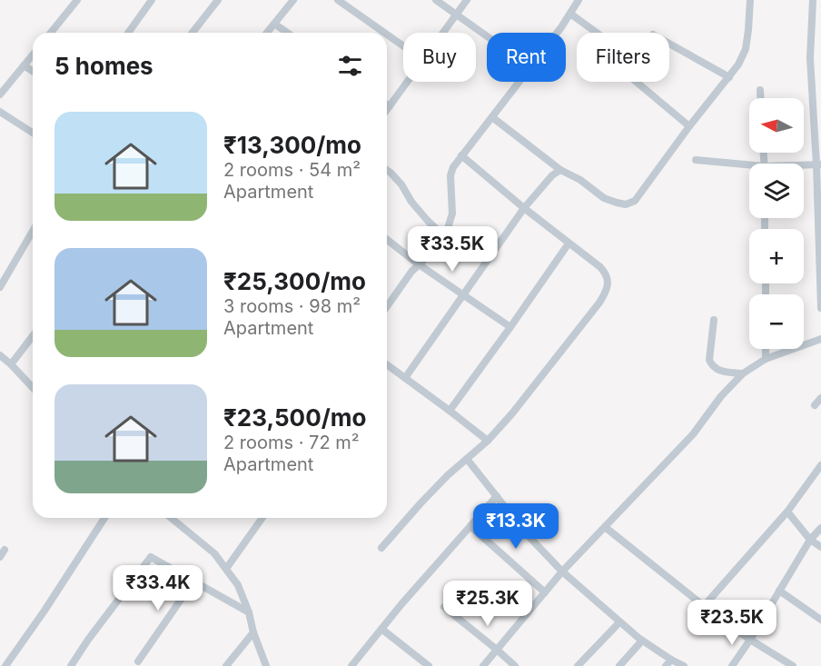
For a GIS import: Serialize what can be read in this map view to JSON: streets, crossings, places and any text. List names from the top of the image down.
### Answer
{
  "north": "left",
  "page": {
    "chip": ["Buy", "Rent", "Filters"],
    "heading": "5 homes",
    "map_buttons": ["+", "−"],
    "list": [
      {
        "name": "₹13,300/mo",
        "note": "2 rooms · 54 m² · Apartment"
      },
      {
        "name": "₹25,300/mo",
        "note": "3 rooms · 98 m² · Apartment"
      },
      {
        "name": "₹23,500/mo",
        "note": "2 rooms · 72 m² · Apartment"
      }
    ],
    "price": [
      "₹33.5K",
      "₹13.3K",
      "₹33.4K",
      "₹25.3K",
      "₹23.5K"
    ]
  }
}
